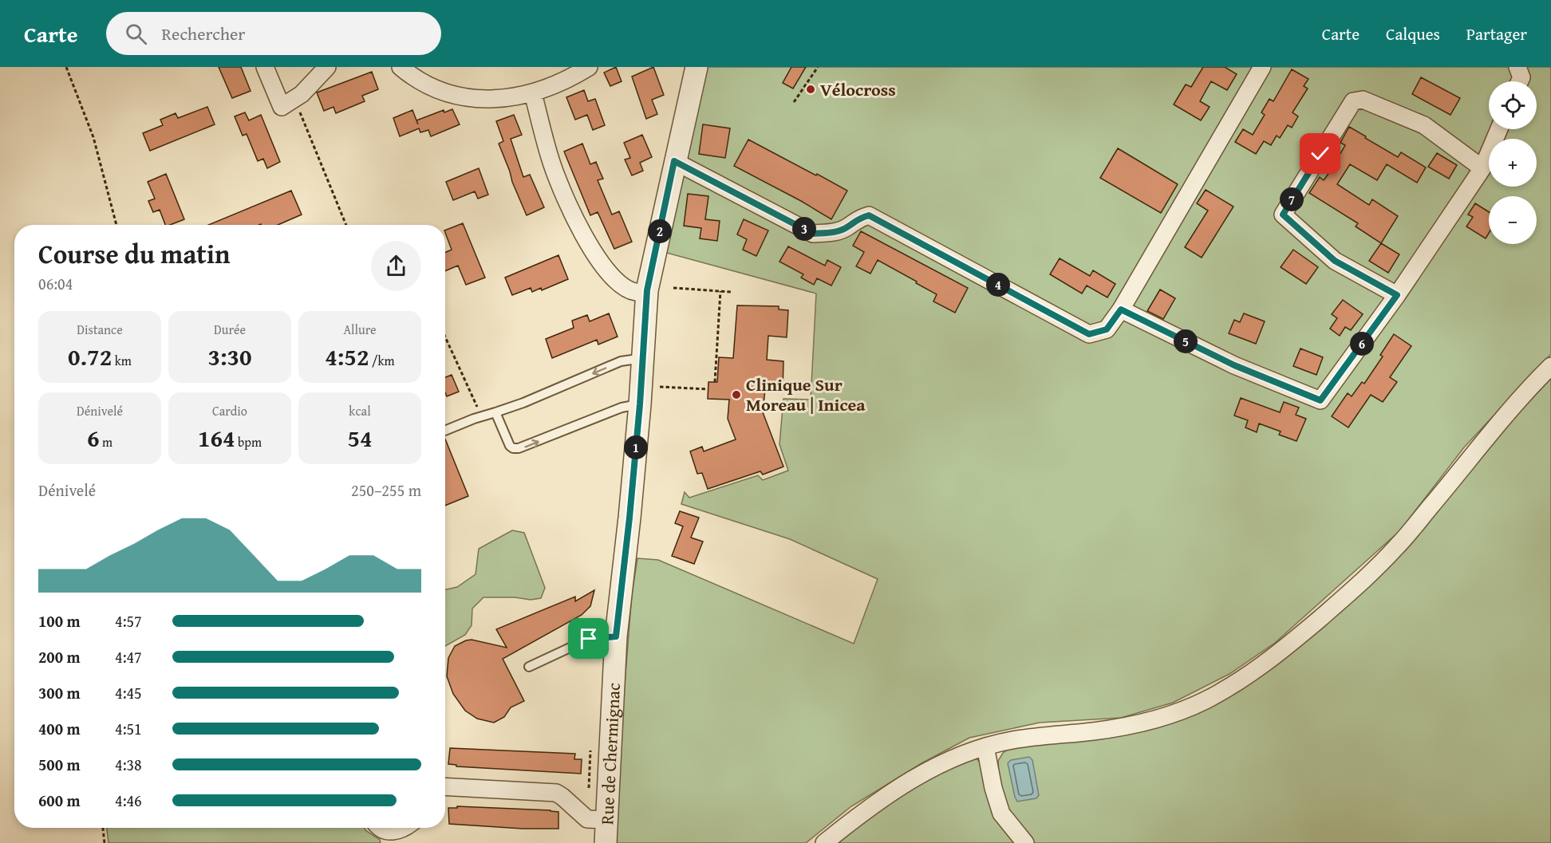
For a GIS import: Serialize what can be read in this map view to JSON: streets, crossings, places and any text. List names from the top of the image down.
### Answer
{
  "streets": {
    "street": ["Rue de Chermignac"]
  },
  "places": ["Vélocross", "Clinique Sur Moreau | Inicea"],
  "page": {
    "header": "Carte",
    "search": "Rechercher",
    "nav": ["Carte", "Calques", "Partager"],
    "map_buttons": ["+", "−"],
    "pins": [
      "7",
      "3",
      "2",
      "4",
      "5",
      "6",
      "1"
    ],
    "heading": ["Course du matin", "06:04"],
    "stats": [
      ["Distance", "0.72 km"],
      ["Durée", "3:30"],
      ["Allure", "4:52 /km"],
      ["Dénivelé", "6 m"],
      ["Cardio", "164 bpm"],
      ["kcal", "54"]
    ],
    "chart": ["Dénivelé", "250–255 m"],
    "list": [
      {
        "name": "100 m",
        "note": "4:57"
      },
      {
        "name": "200 m",
        "note": "4:47"
      },
      {
        "name": "300 m",
        "note": "4:45"
      },
      {
        "name": "400 m",
        "note": "4:51"
      },
      {
        "name": "500 m",
        "note": "4:38"
      },
      {
        "name": "600 m",
        "note": "4:46"
      }
    ]
  }
}
